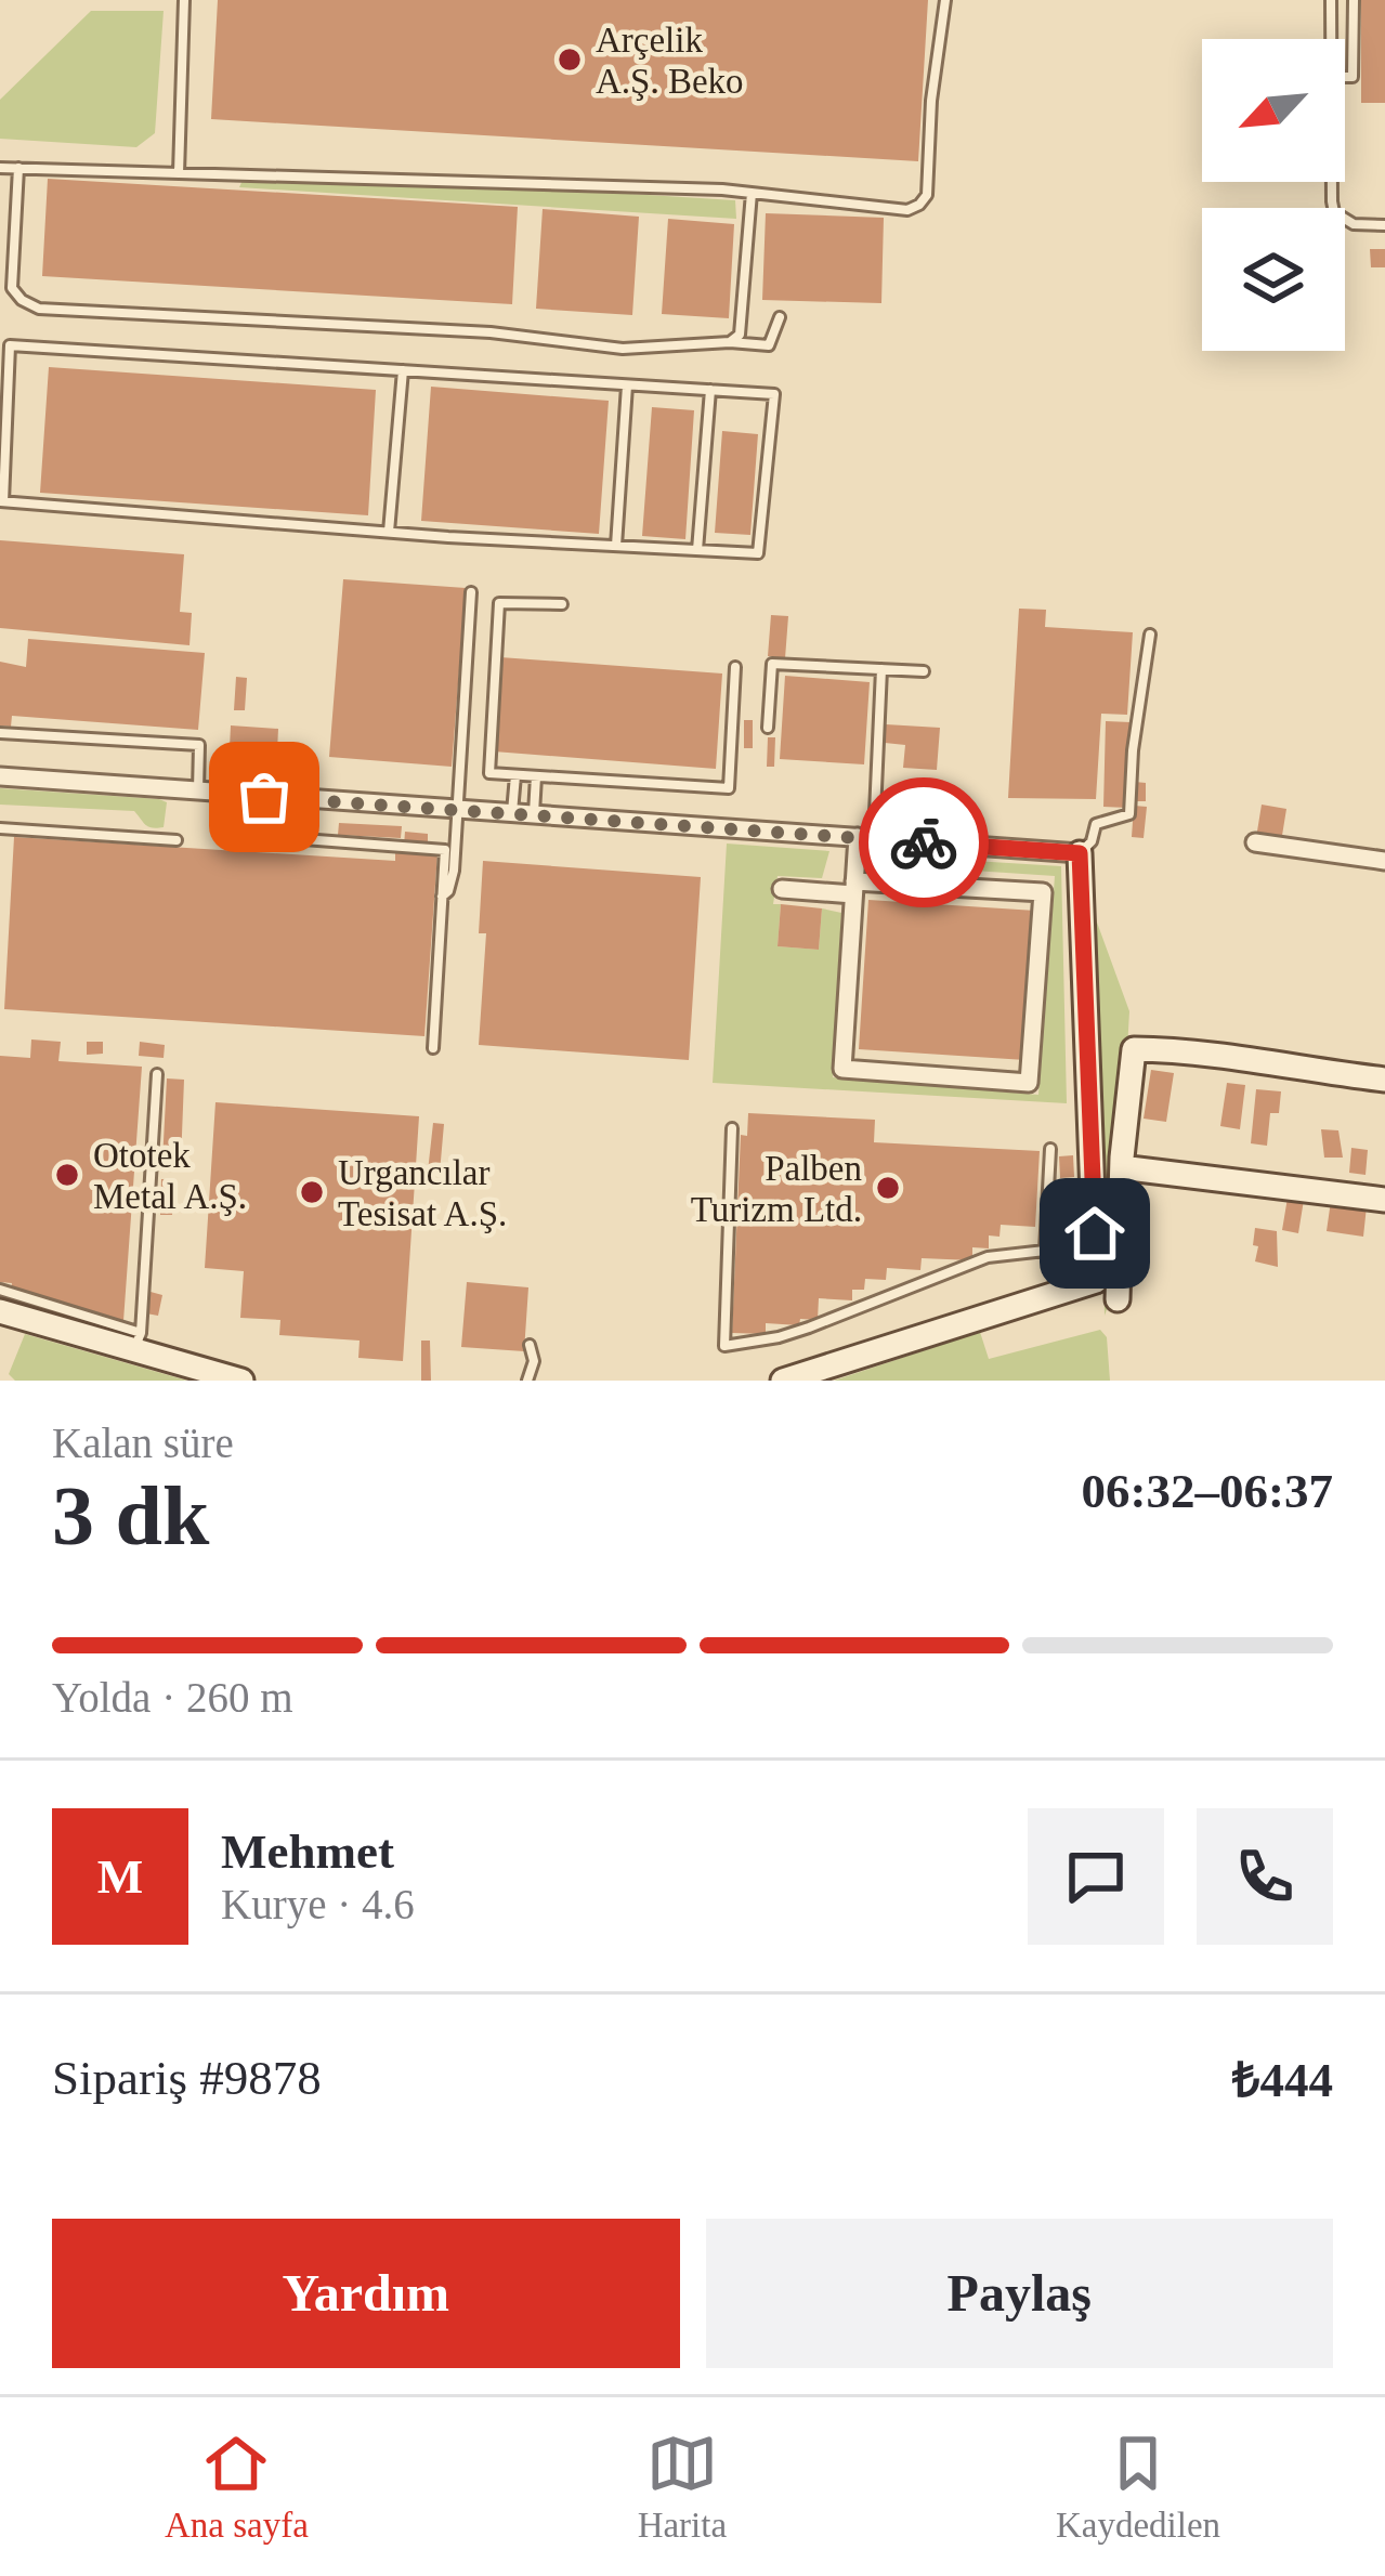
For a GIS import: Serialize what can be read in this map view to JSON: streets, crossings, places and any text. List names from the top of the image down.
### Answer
{
  "places": [
    "Arçelik A.Ş. Beko",
    "Ototek Metal A.Ş.",
    "Palben Turizm Ltd.",
    "Urgancılar Tesisat A.Ş."
  ],
  "north": "bottom left",
  "page": {
    "heading": ["3 dk", "Kalan süre", "06:32–06:37"],
    "panel": [
      "Mehmet",
      "Kurye · 4.6",
      "Sipariş #9878",
      "₺444"
    ],
    "bar": "Yolda · 260 m",
    "round": "M",
    "buttons": ["Yardım", "Paylaş"],
    "tabs": ["Ana sayfa", "Harita", "Kaydedilen"]
  }
}
